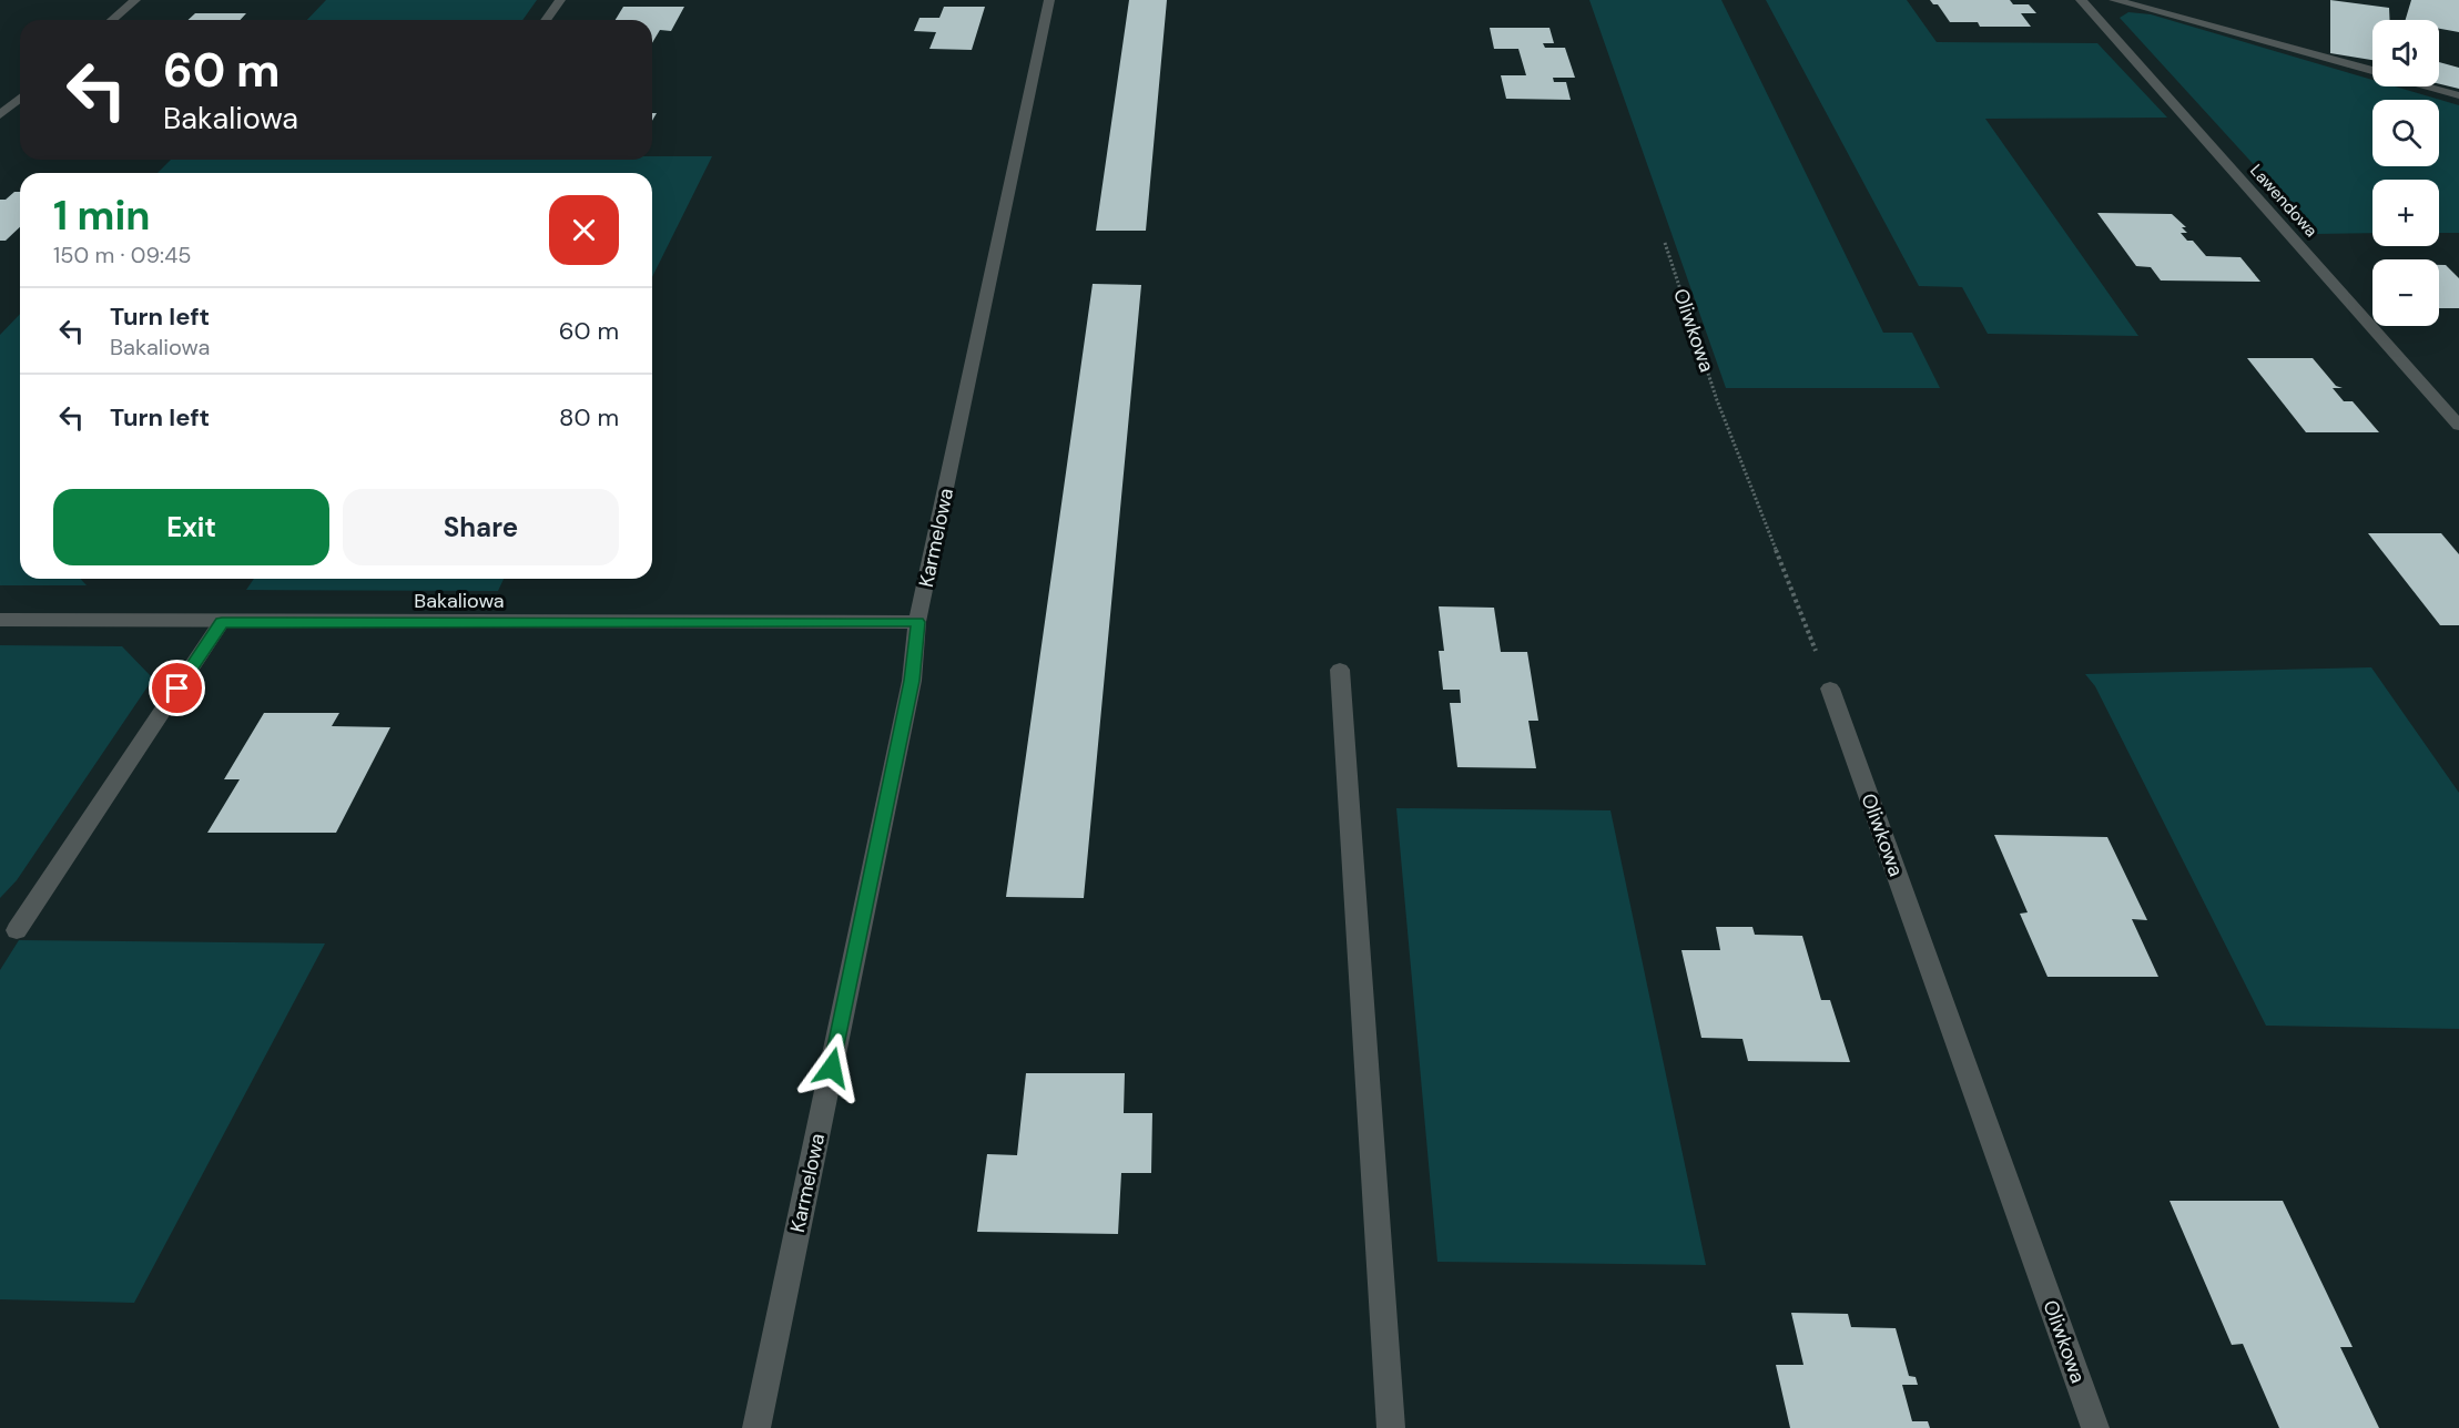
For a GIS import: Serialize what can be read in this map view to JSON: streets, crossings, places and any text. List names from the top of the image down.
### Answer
{
  "streets": {
    "street": [
      "Lawendowa",
      "Oliwkowa",
      "Karmelowa",
      "Bakaliowa"
    ]
  },
  "crossings": [
    ["Karmelowa", "Bakaliowa"]
  ],
  "page": {
    "map_buttons": ["+", "−"],
    "turn": ["60 m", "Bakaliowa"],
    "heading": ["1 min", "150 m · 09:45"],
    "list": [
      {
        "name": "Turn left",
        "note": "Bakaliowa",
        "value": "60 m"
      },
      {
        "name": "Turn left",
        "value": "80 m"
      }
    ],
    "buttons": ["Exit", "Share"]
  }
}
